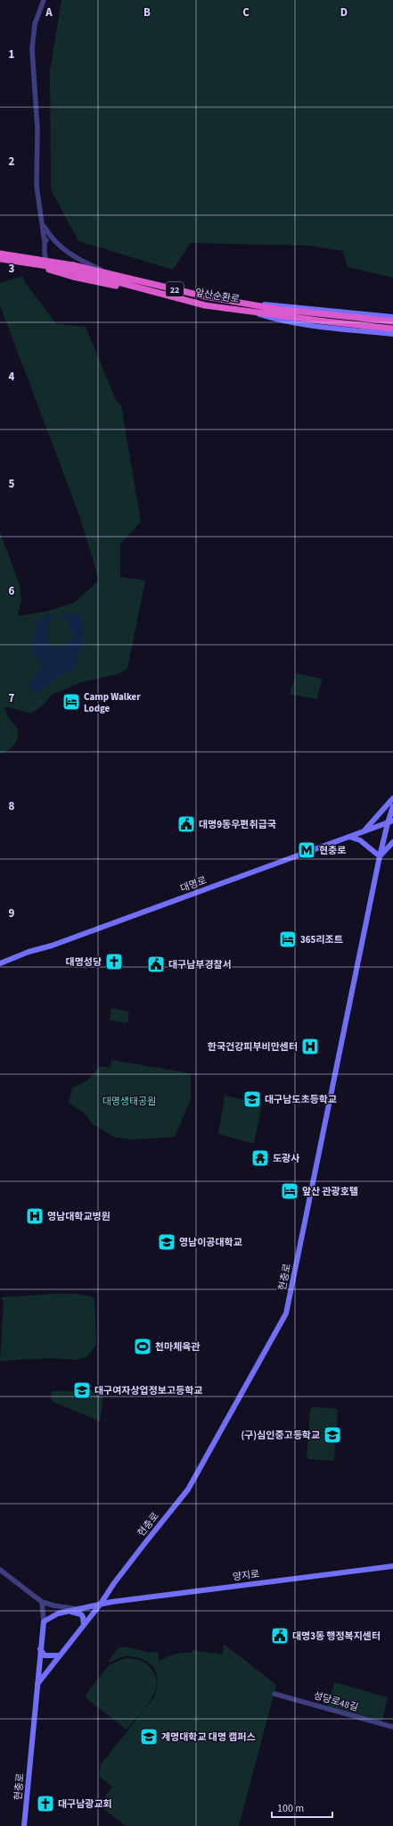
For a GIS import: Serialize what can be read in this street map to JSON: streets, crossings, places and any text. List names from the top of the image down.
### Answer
{
  "streets": {
    "highway": ["22", "앞산순환로"],
    "main road": ["대명로", "현충로", "양지로"],
    "street": ["성당로48길"]
  },
  "crossings": [
    ["대명로", "현충로"],
    ["현충로", "양지로"]
  ],
  "parks": ["대명생태공원"],
  "places": {
    "hotel": ["Camp Walker Lodge", "365리조트", "앞산 관광호텔"],
    "public building": ["대명9동우편취급국", "대구남부경찰서", "대명3동 행정복지센터"],
    "metro station": ["현충로"],
    "church": ["대명성당", "대구남광교회"],
    "hospital": ["한국건강피부비만센터", "영남대학교병원"],
    "school or university": [
      "대구남도초등학교",
      "영남이공대학교",
      "대구여자상업정보고등학교",
      "(구)심인중고등학교",
      "계명대학교 대명 캠퍼스"
    ],
    "temple": ["도광사"],
    "sports": ["천마체육관"]
  },
  "scale_bar": "100 m",
  "grid": {
    "columns": [
      "A",
      "B",
      "C",
      "D"
    ],
    "rows": [
      "1",
      "2",
      "3",
      "4",
      "5",
      "6",
      "7",
      "8",
      "9"
    ]
  }
}
